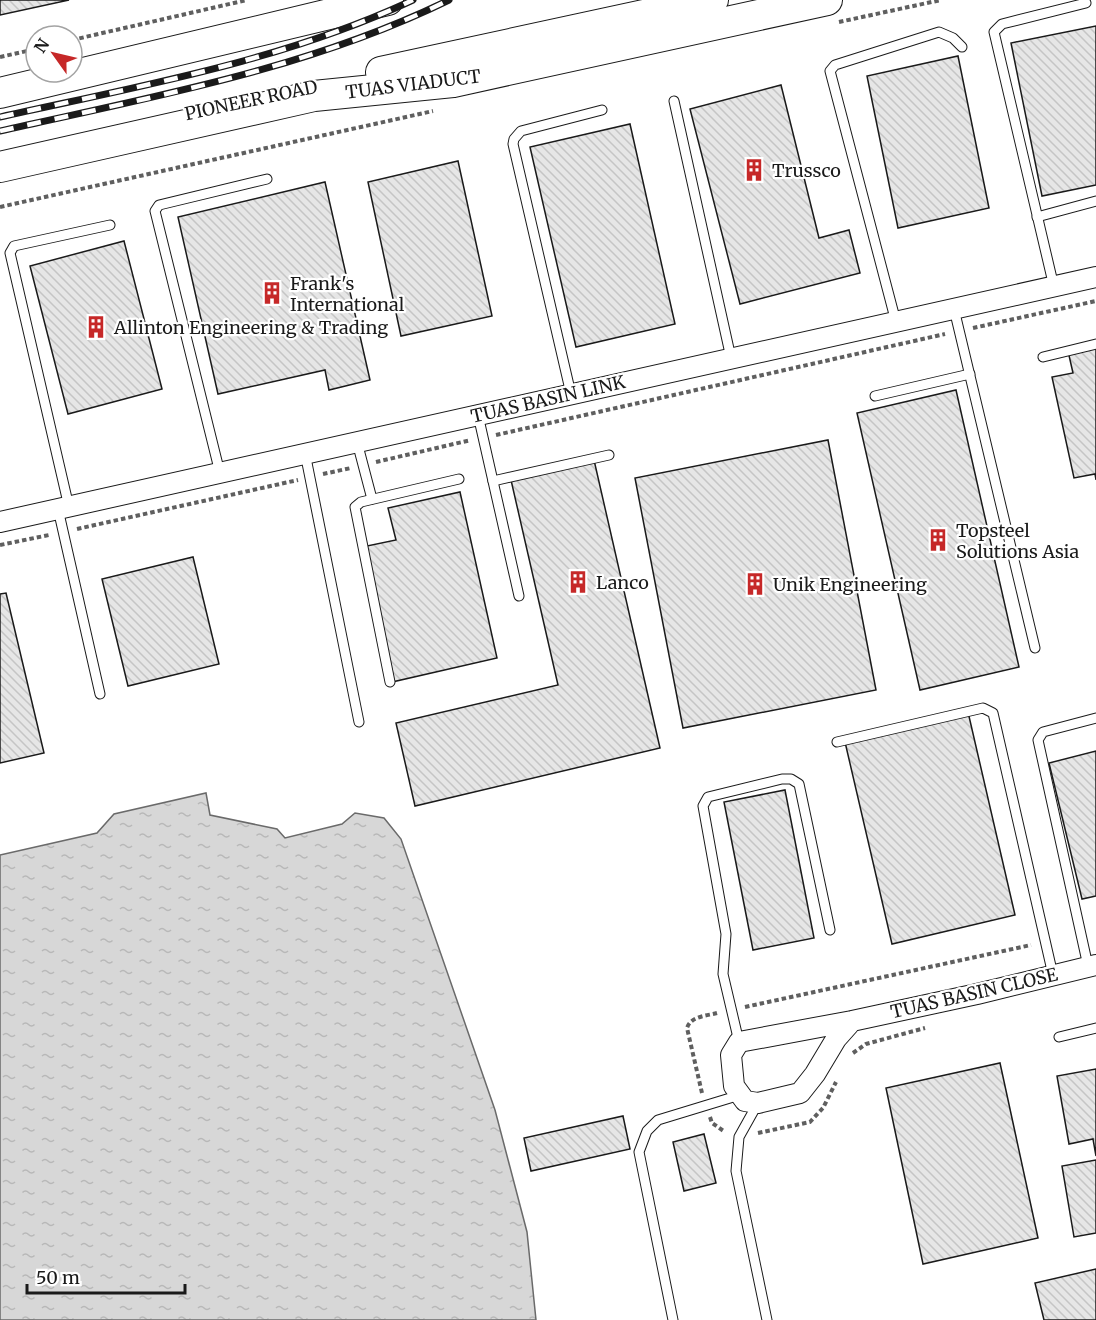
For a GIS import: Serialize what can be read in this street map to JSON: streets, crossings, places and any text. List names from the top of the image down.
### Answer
{
  "streets": {
    "main road": ["TUAS VIADUCT", "PIONEER ROAD"],
    "street": ["TUAS BASIN LINK", "TUAS BASIN CLOSE"]
  },
  "places": {
    "building": [
      "Trussco",
      "Frank's International",
      "Allinton Engineering & Trading",
      "Topsteel Solutions Asia",
      "Lanco",
      "Unik Engineering"
    ]
  },
  "scale_bar": "50 m",
  "north": "top left"
}
